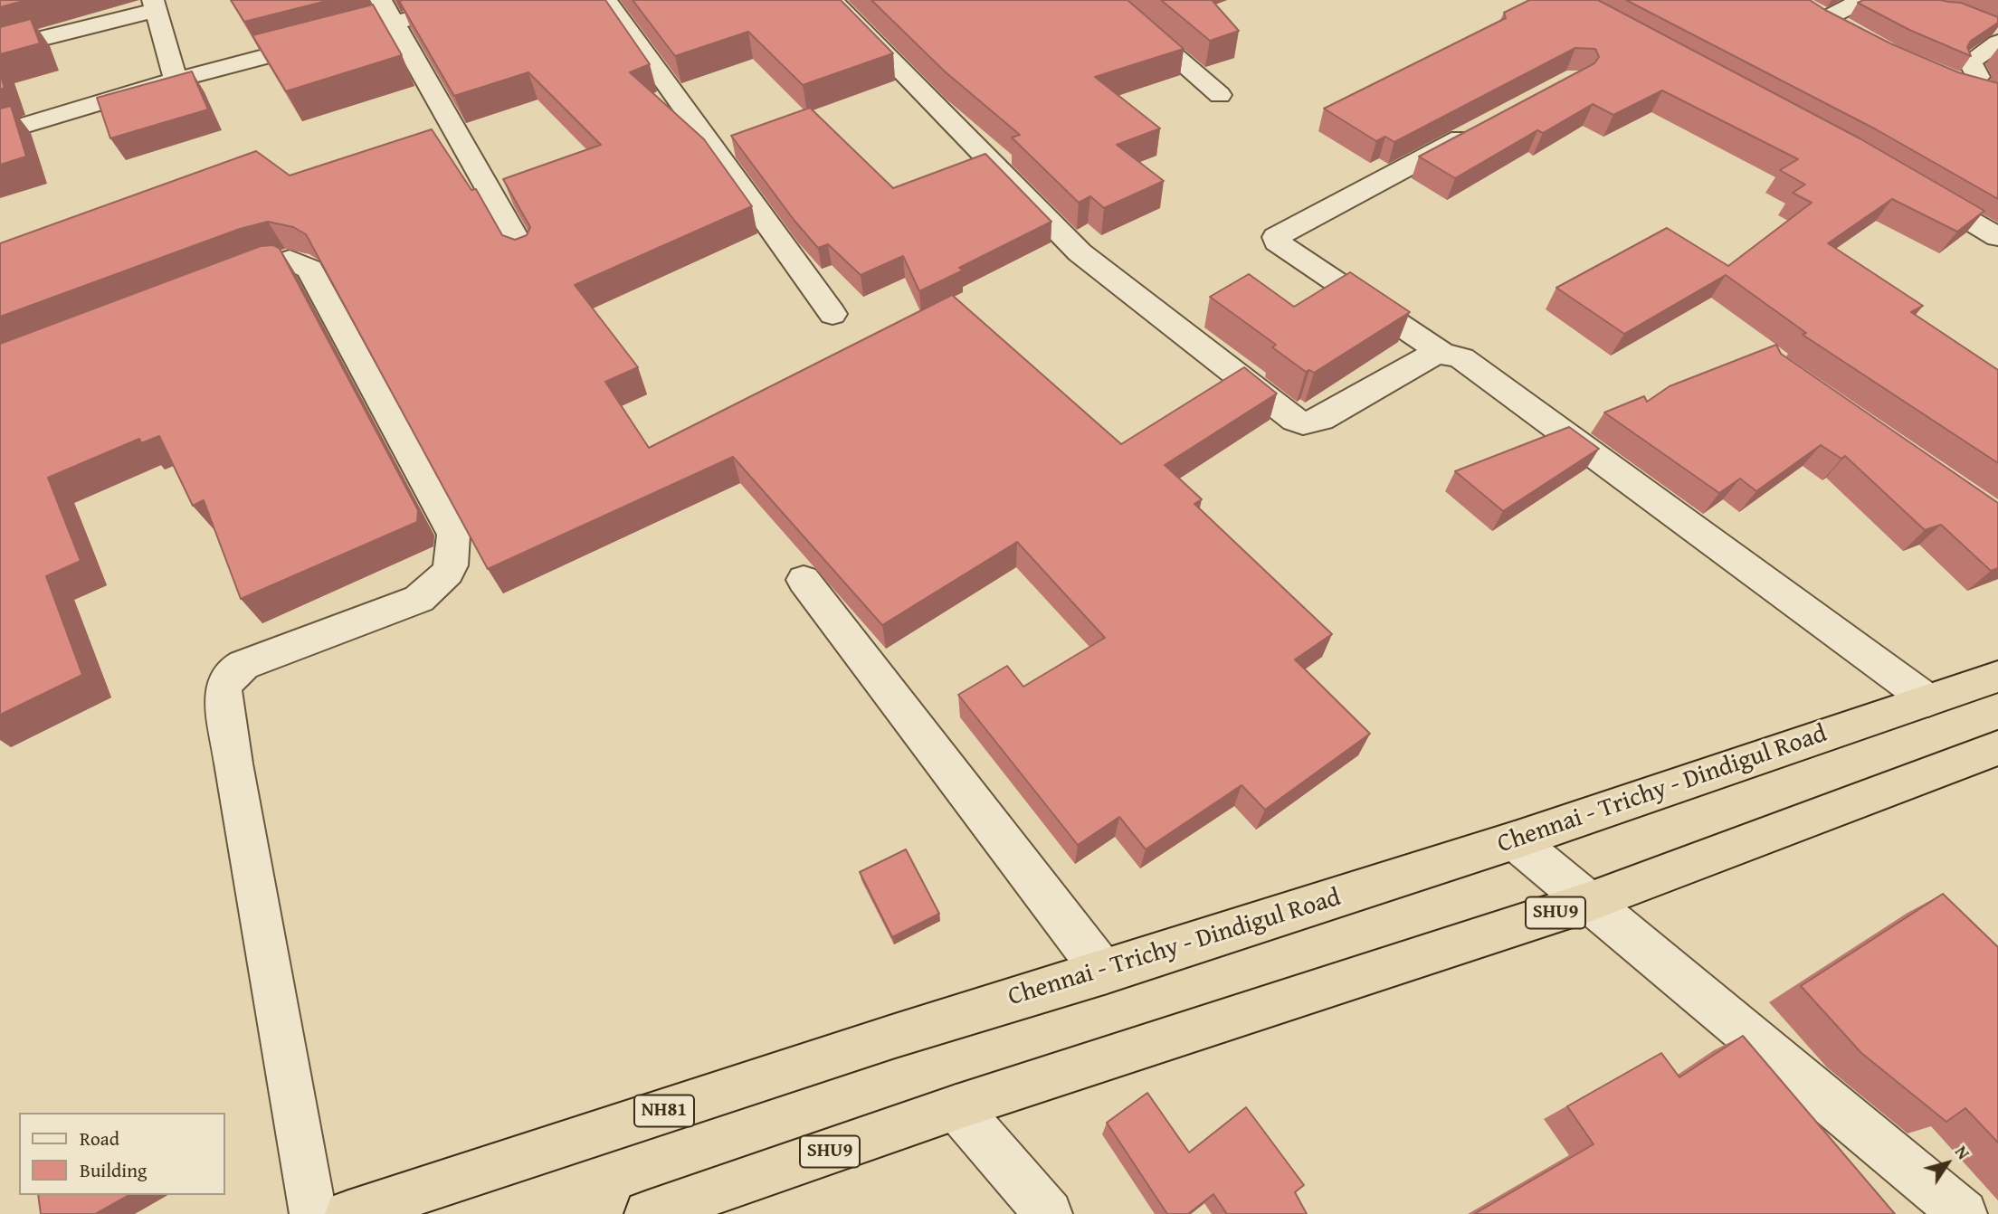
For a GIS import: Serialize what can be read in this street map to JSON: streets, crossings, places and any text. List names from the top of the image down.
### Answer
{
  "streets": {
    "highway": ["Chennai - Trichy - Dindigul Road", "SHU9", "NH81"]
  },
  "legend": ["Road", "Building"],
  "north": "top right"
}
